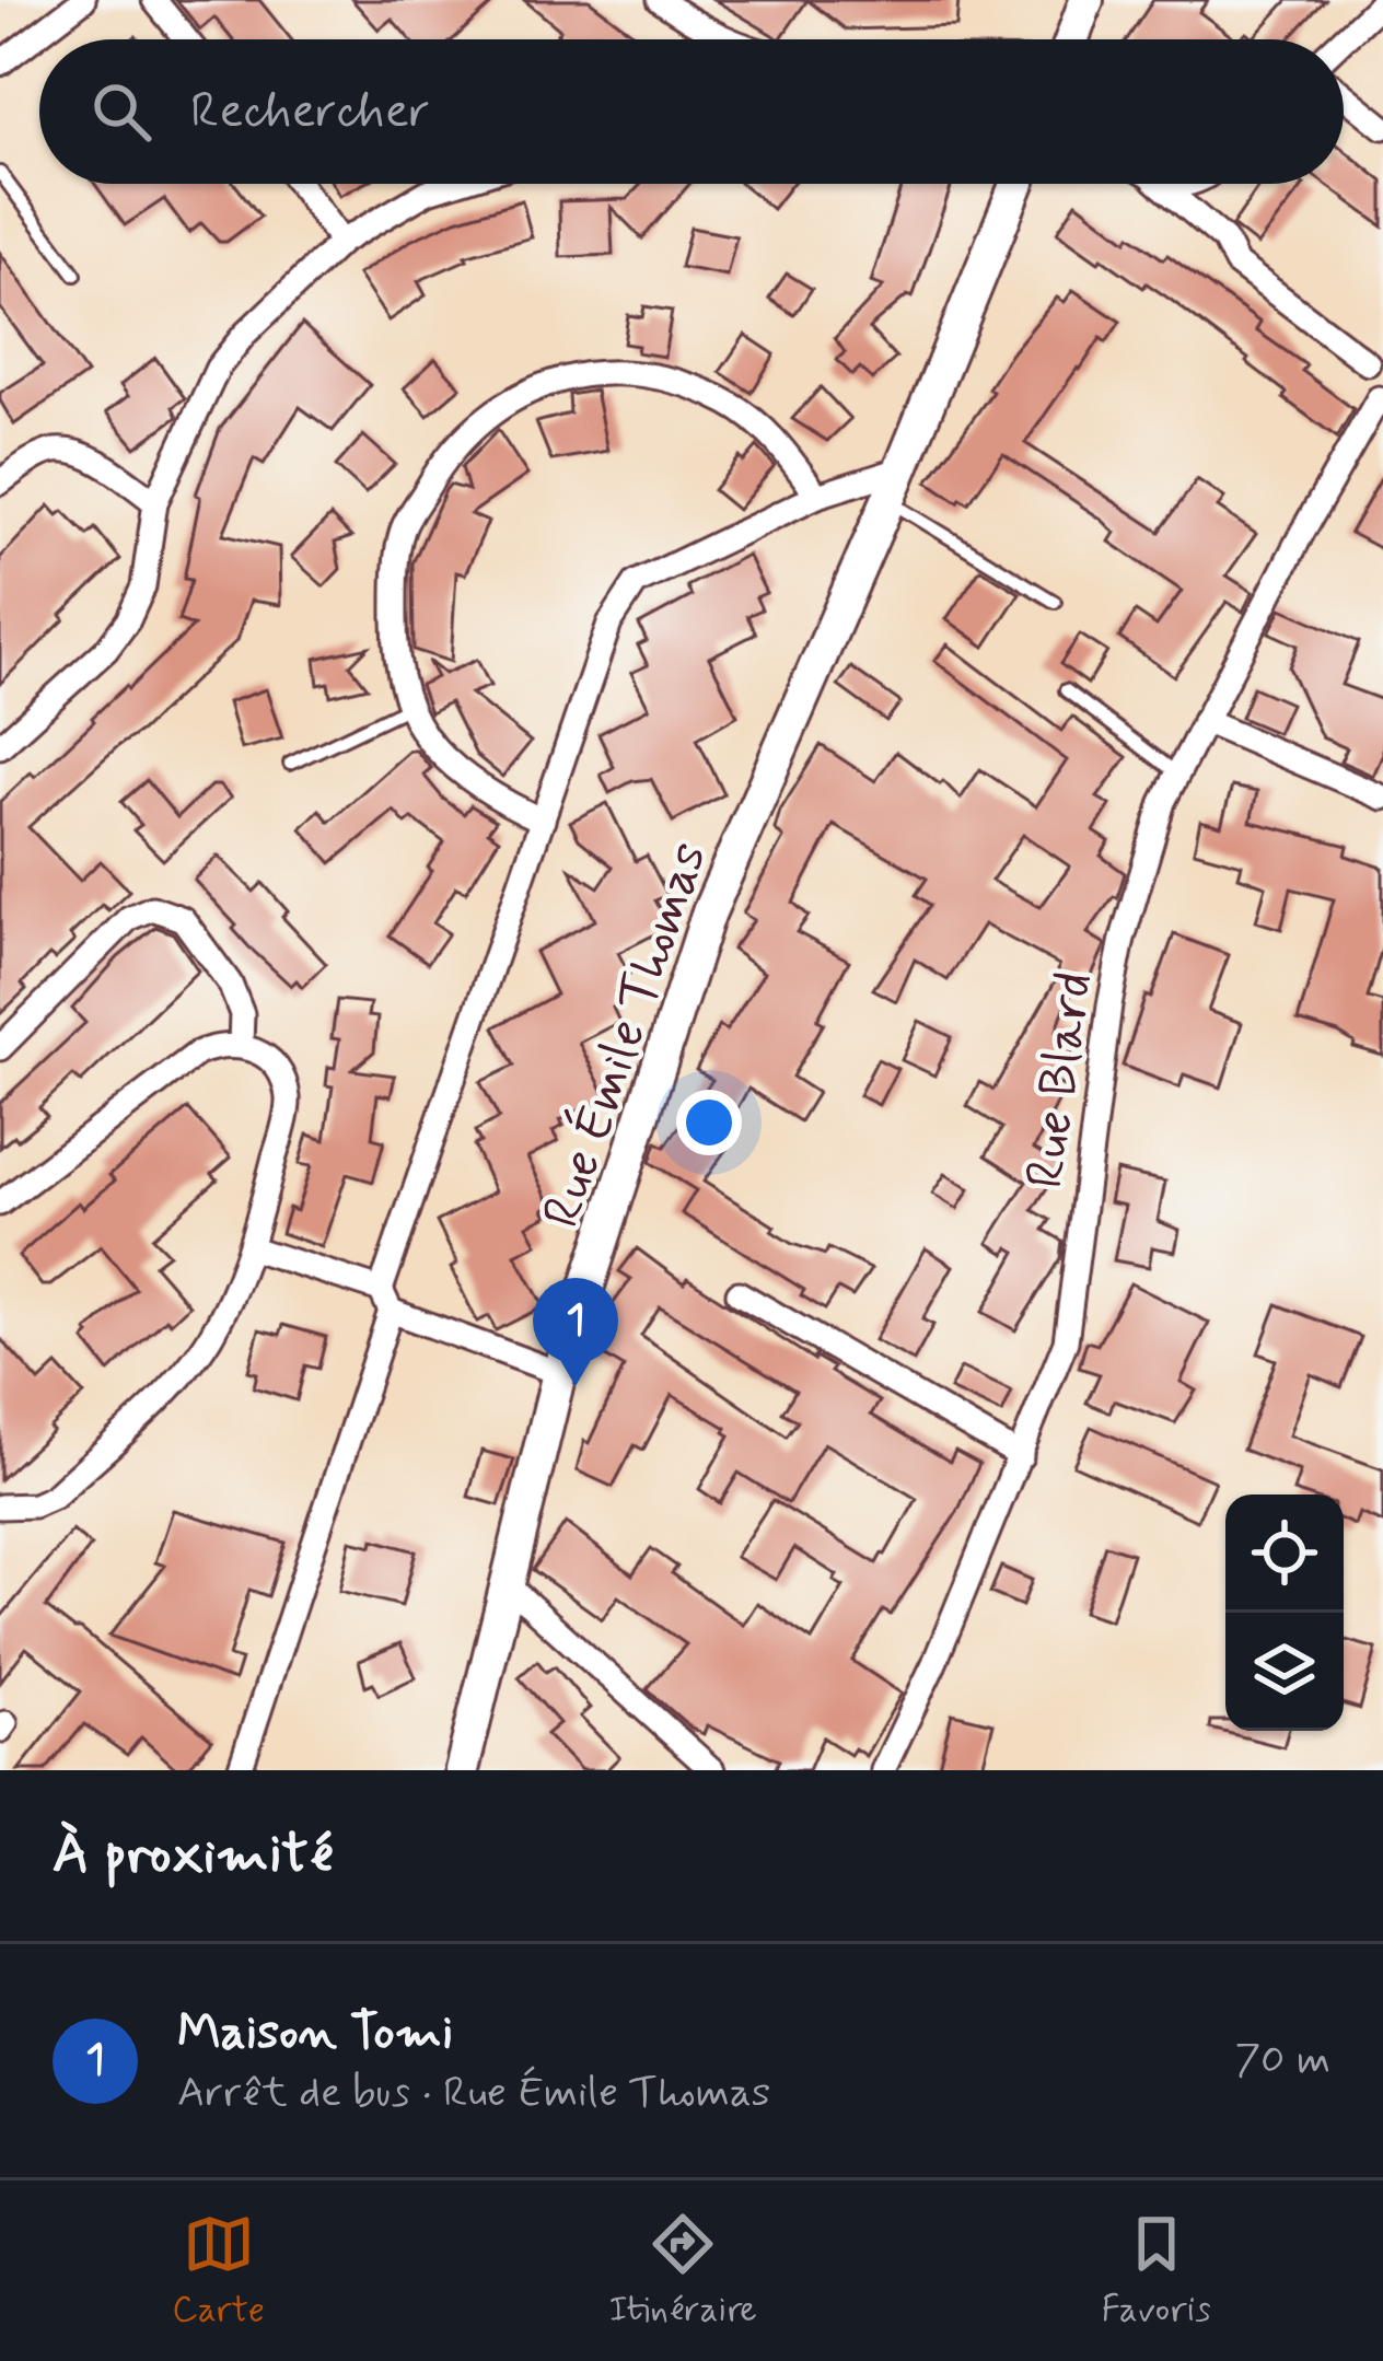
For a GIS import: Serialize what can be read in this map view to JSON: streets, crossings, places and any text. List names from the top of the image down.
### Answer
{
  "streets": {
    "street": ["Rue Émile Thomas", "Rue Blard"]
  },
  "page": {
    "search": "Rechercher",
    "pins": "1",
    "heading": "À proximité",
    "list": [
      {
        "mark": "1",
        "name": "Maison Tomi",
        "note": "Arrêt de bus · Rue Émile Thomas",
        "value": "70 m"
      }
    ],
    "nav": ["Carte", "Itinéraire", "Favoris"]
  }
}
